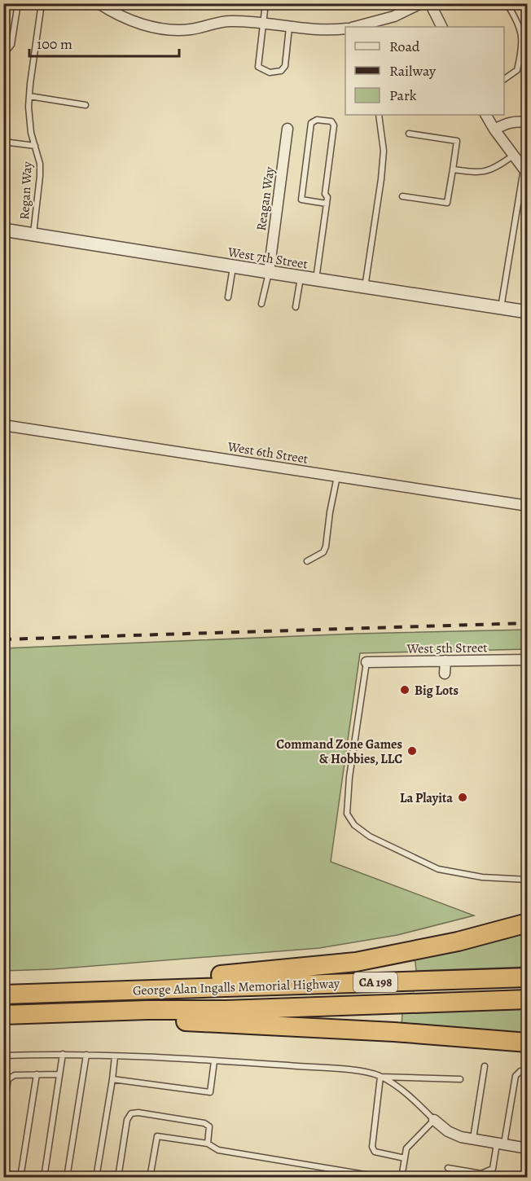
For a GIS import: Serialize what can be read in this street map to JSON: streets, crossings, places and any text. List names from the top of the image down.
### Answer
{
  "streets": {
    "highway": ["CA 198", "George Alan Ingalls Memorial Highway"],
    "street": [
      "Reagan Way",
      "West 7th Street",
      "West 6th Street",
      "West 5th Street"
    ],
    "lane": ["Regan Way"]
  },
  "crossings": [
    ["Regan Way", "West 7th Street"],
    ["Reagan Way", "West 7th Street"]
  ],
  "places": ["Big Lots", "Command Zone Games & Hobbies, LLC", "La Playita"],
  "legend": ["Road", "Railway", "Park"],
  "scale_bar": "100 m"
}
